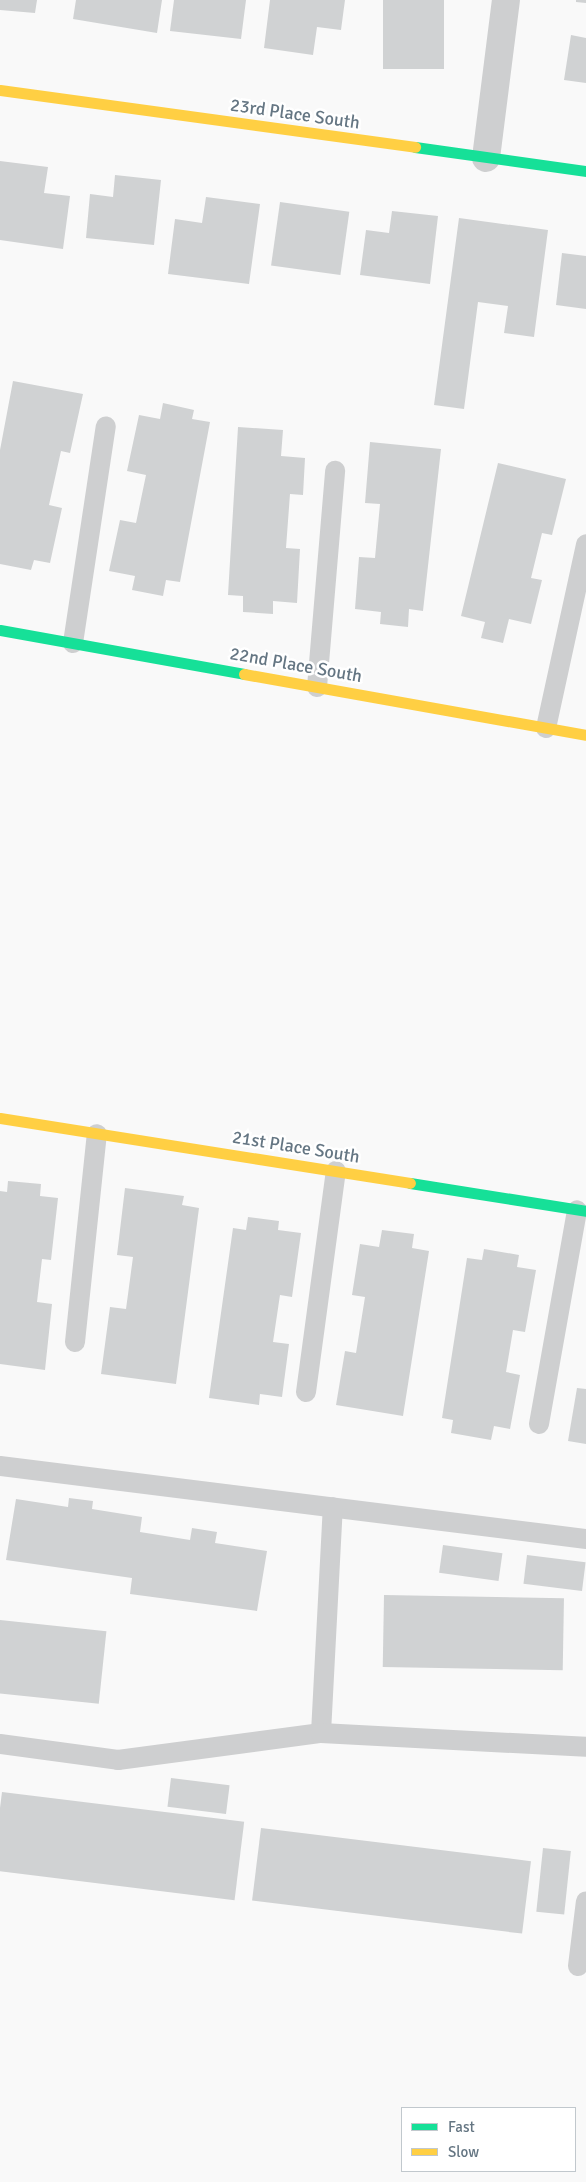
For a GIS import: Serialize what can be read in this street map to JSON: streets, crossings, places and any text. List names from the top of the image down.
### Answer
{
  "streets": {
    "street": ["23rd Place South", "22nd Place South", "21st Place South"]
  },
  "legend": ["Fast", "Slow"]
}
